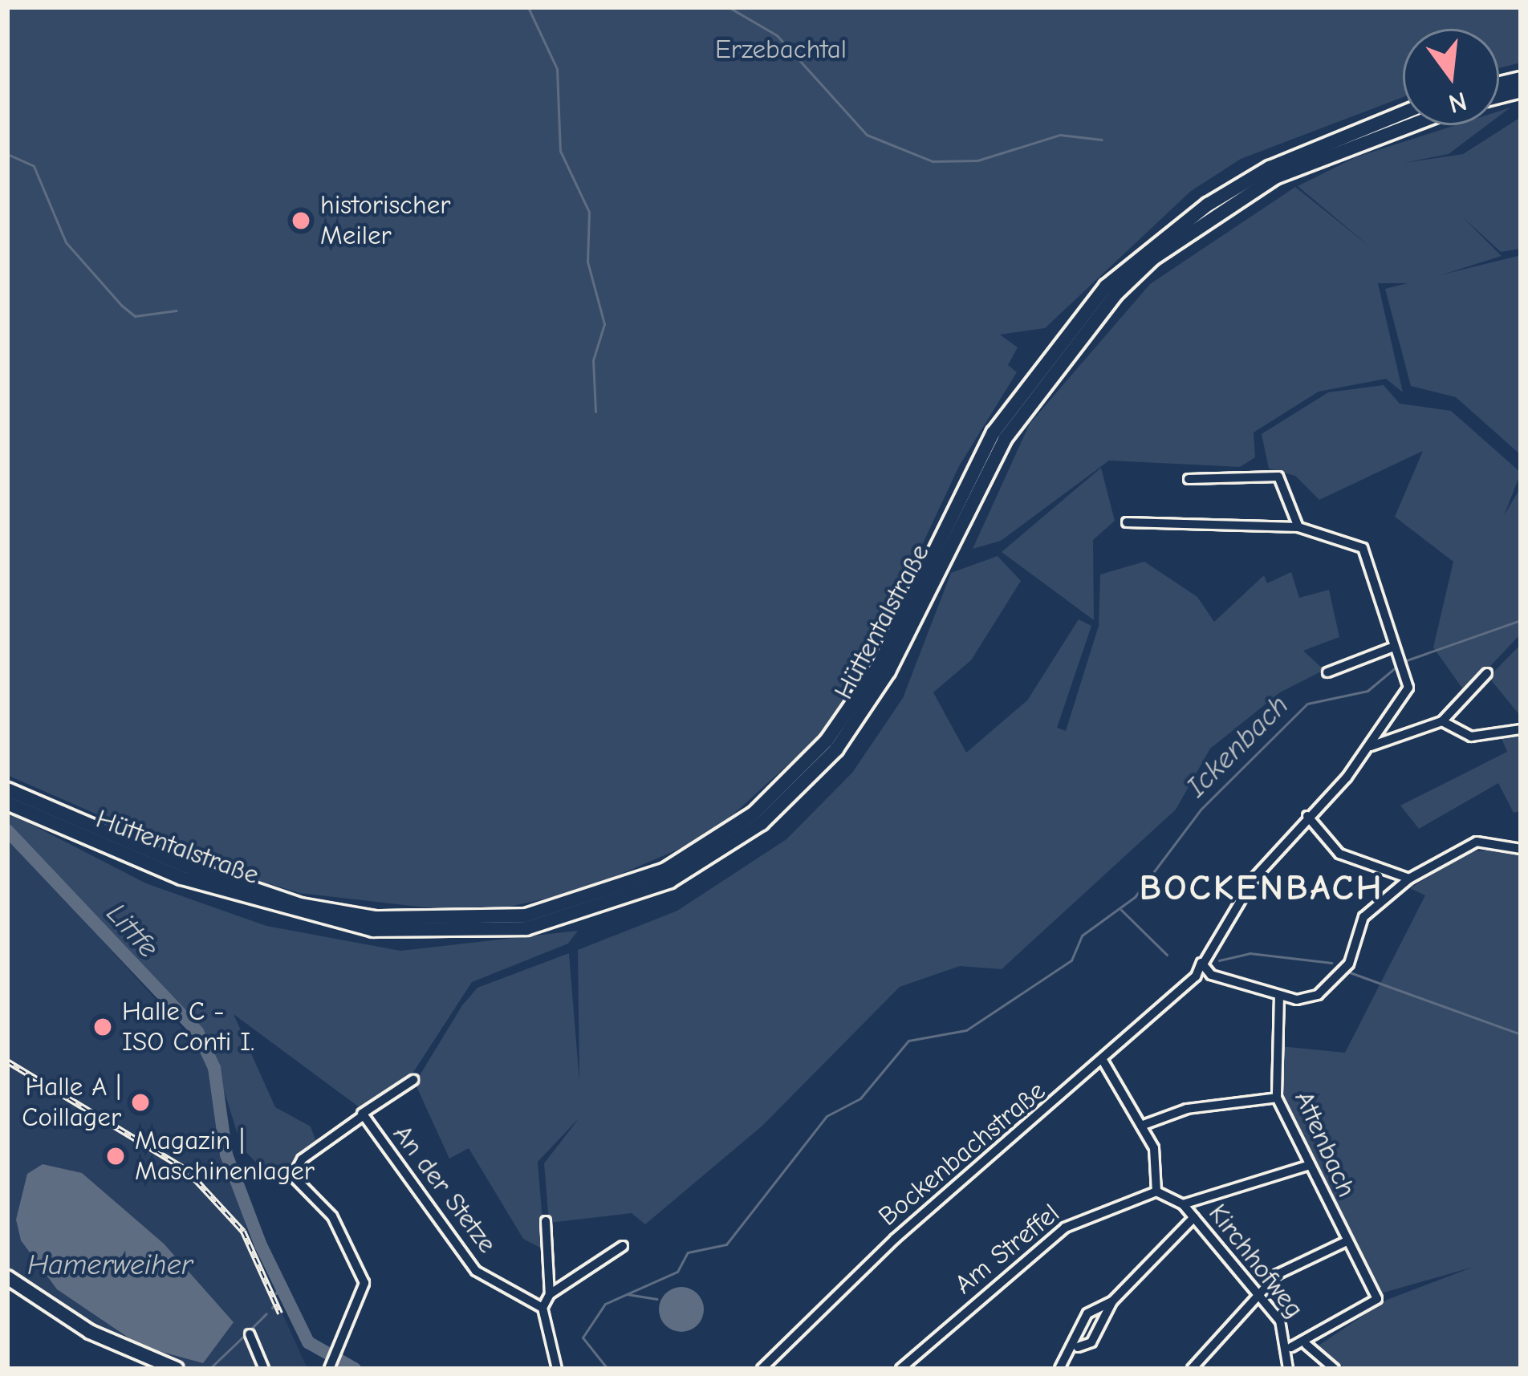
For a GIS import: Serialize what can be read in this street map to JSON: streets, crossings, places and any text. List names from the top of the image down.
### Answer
{
  "streets": {
    "main road": ["Hüttentalstraße"],
    "street": [
      "Attenbach",
      "Bockenbachstraße",
      "An der Stetze",
      "Am Streffel",
      "Kirchhofweg"
    ]
  },
  "crossings": [
    ["Attenbach", "Kirchhofweg"],
    ["Am Streffel", "Kirchhofweg"]
  ],
  "districts": ["BOCKENBACH"],
  "water": ["Ickenbach", "Littfe", "Hamerweiher"],
  "parks": ["Erzebachtal"],
  "places": [
    "historischer Meiler",
    "Halle C - ISO Conti I.",
    "Halle A | Coillager",
    "Magazin | Maschinenlager"
  ],
  "north": "bottom"
}
